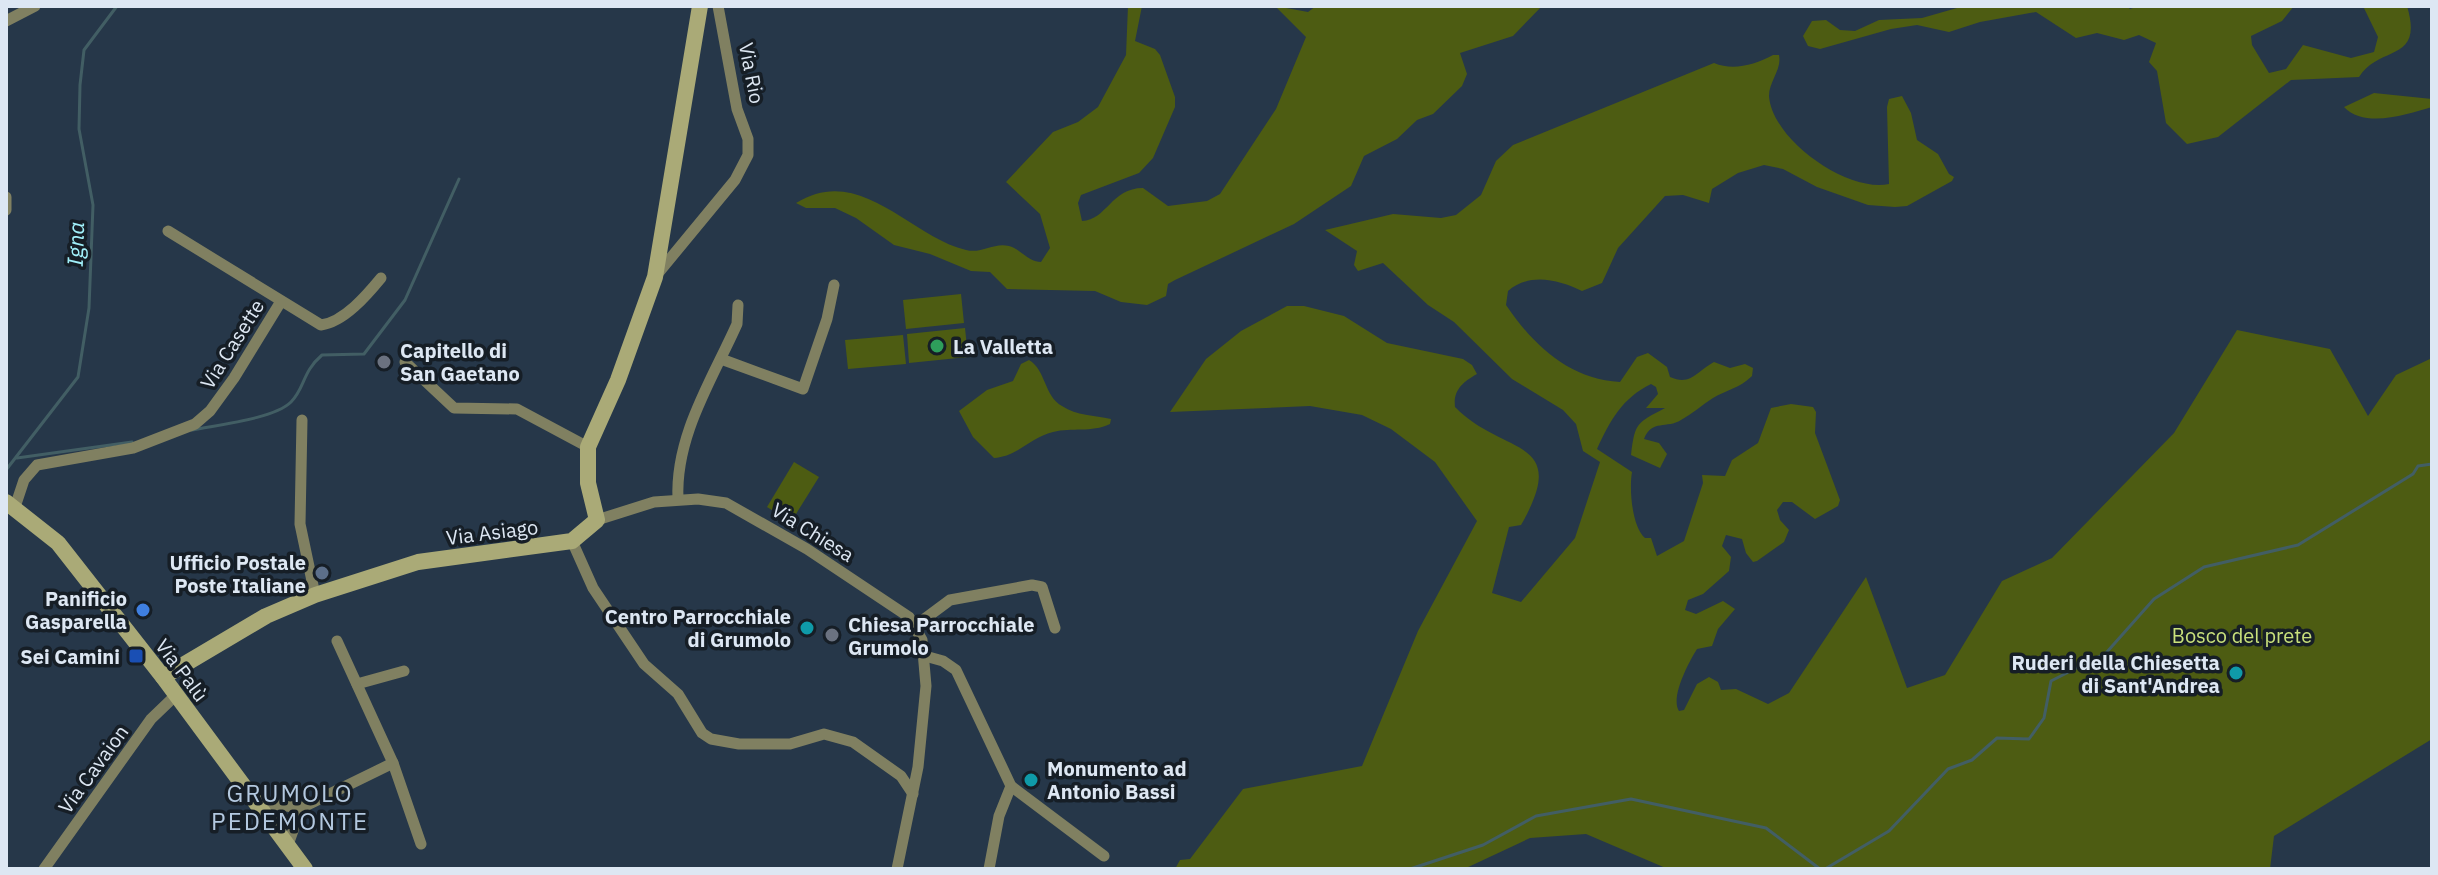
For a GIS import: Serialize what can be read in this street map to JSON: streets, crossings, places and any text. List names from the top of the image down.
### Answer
{
  "streets": {
    "street": [
      "Via Rio",
      "Via Casette",
      "Via Asiago",
      "Via Chiesa",
      "Via Palù",
      "Via Cavaion"
    ]
  },
  "crossings": [
    ["Via Casette", "Via Palù"],
    ["Via Asiago", "Via Palù"],
    ["Via Palù", "Via Cavaion"]
  ],
  "districts": ["GRUMOLO PEDEMONTE"],
  "water": ["Igna"],
  "parks": ["Bosco del prete"],
  "places": {
    "other": [
      "La Valletta",
      "Capitello di San Gaetano",
      "Ufficio Postale Poste Italiane",
      "Panificio Gasparella",
      "Centro Parrocchiale di Grumolo",
      "Chiesa Parrocchiale Grumolo",
      "Ruderi della Chiesetta di Sant'Andrea",
      "Monumento ad Antonio Bassi"
    ],
    "transit": ["Sei Camini"]
  }
}
